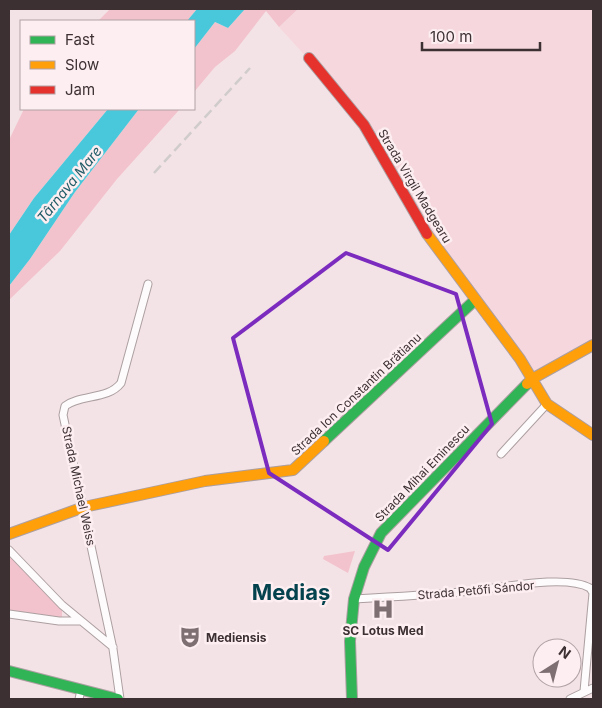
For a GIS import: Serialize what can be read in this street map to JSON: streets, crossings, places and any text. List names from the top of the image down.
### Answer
{
  "streets": {
    "street": [
      "Strada Virgil Madgearu",
      "Strada Ion Constantin Brătianu",
      "Strada Mihai Eminescu",
      "Strada Michael Weiss",
      "Strada Petőfi Sándor"
    ]
  },
  "crossings": [
    ["Strada Virgil Madgearu", "Strada Ion Constantin Brătianu"],
    ["Strada Virgil Madgearu", "Strada Mihai Eminescu"],
    ["Strada Ion Constantin Brătianu", "Strada Michael Weiss"],
    ["Strada Mihai Eminescu", "Strada Petőfi Sándor"]
  ],
  "districts": ["Mediaș"],
  "water": ["Târnava Mare"],
  "places": {
    "hospital": ["SC Lotus Med"],
    "theatre": ["Mediensis"]
  },
  "legend": ["Fast", "Slow", "Jam"],
  "scale_bar": "100 m",
  "north": "top right"
}
